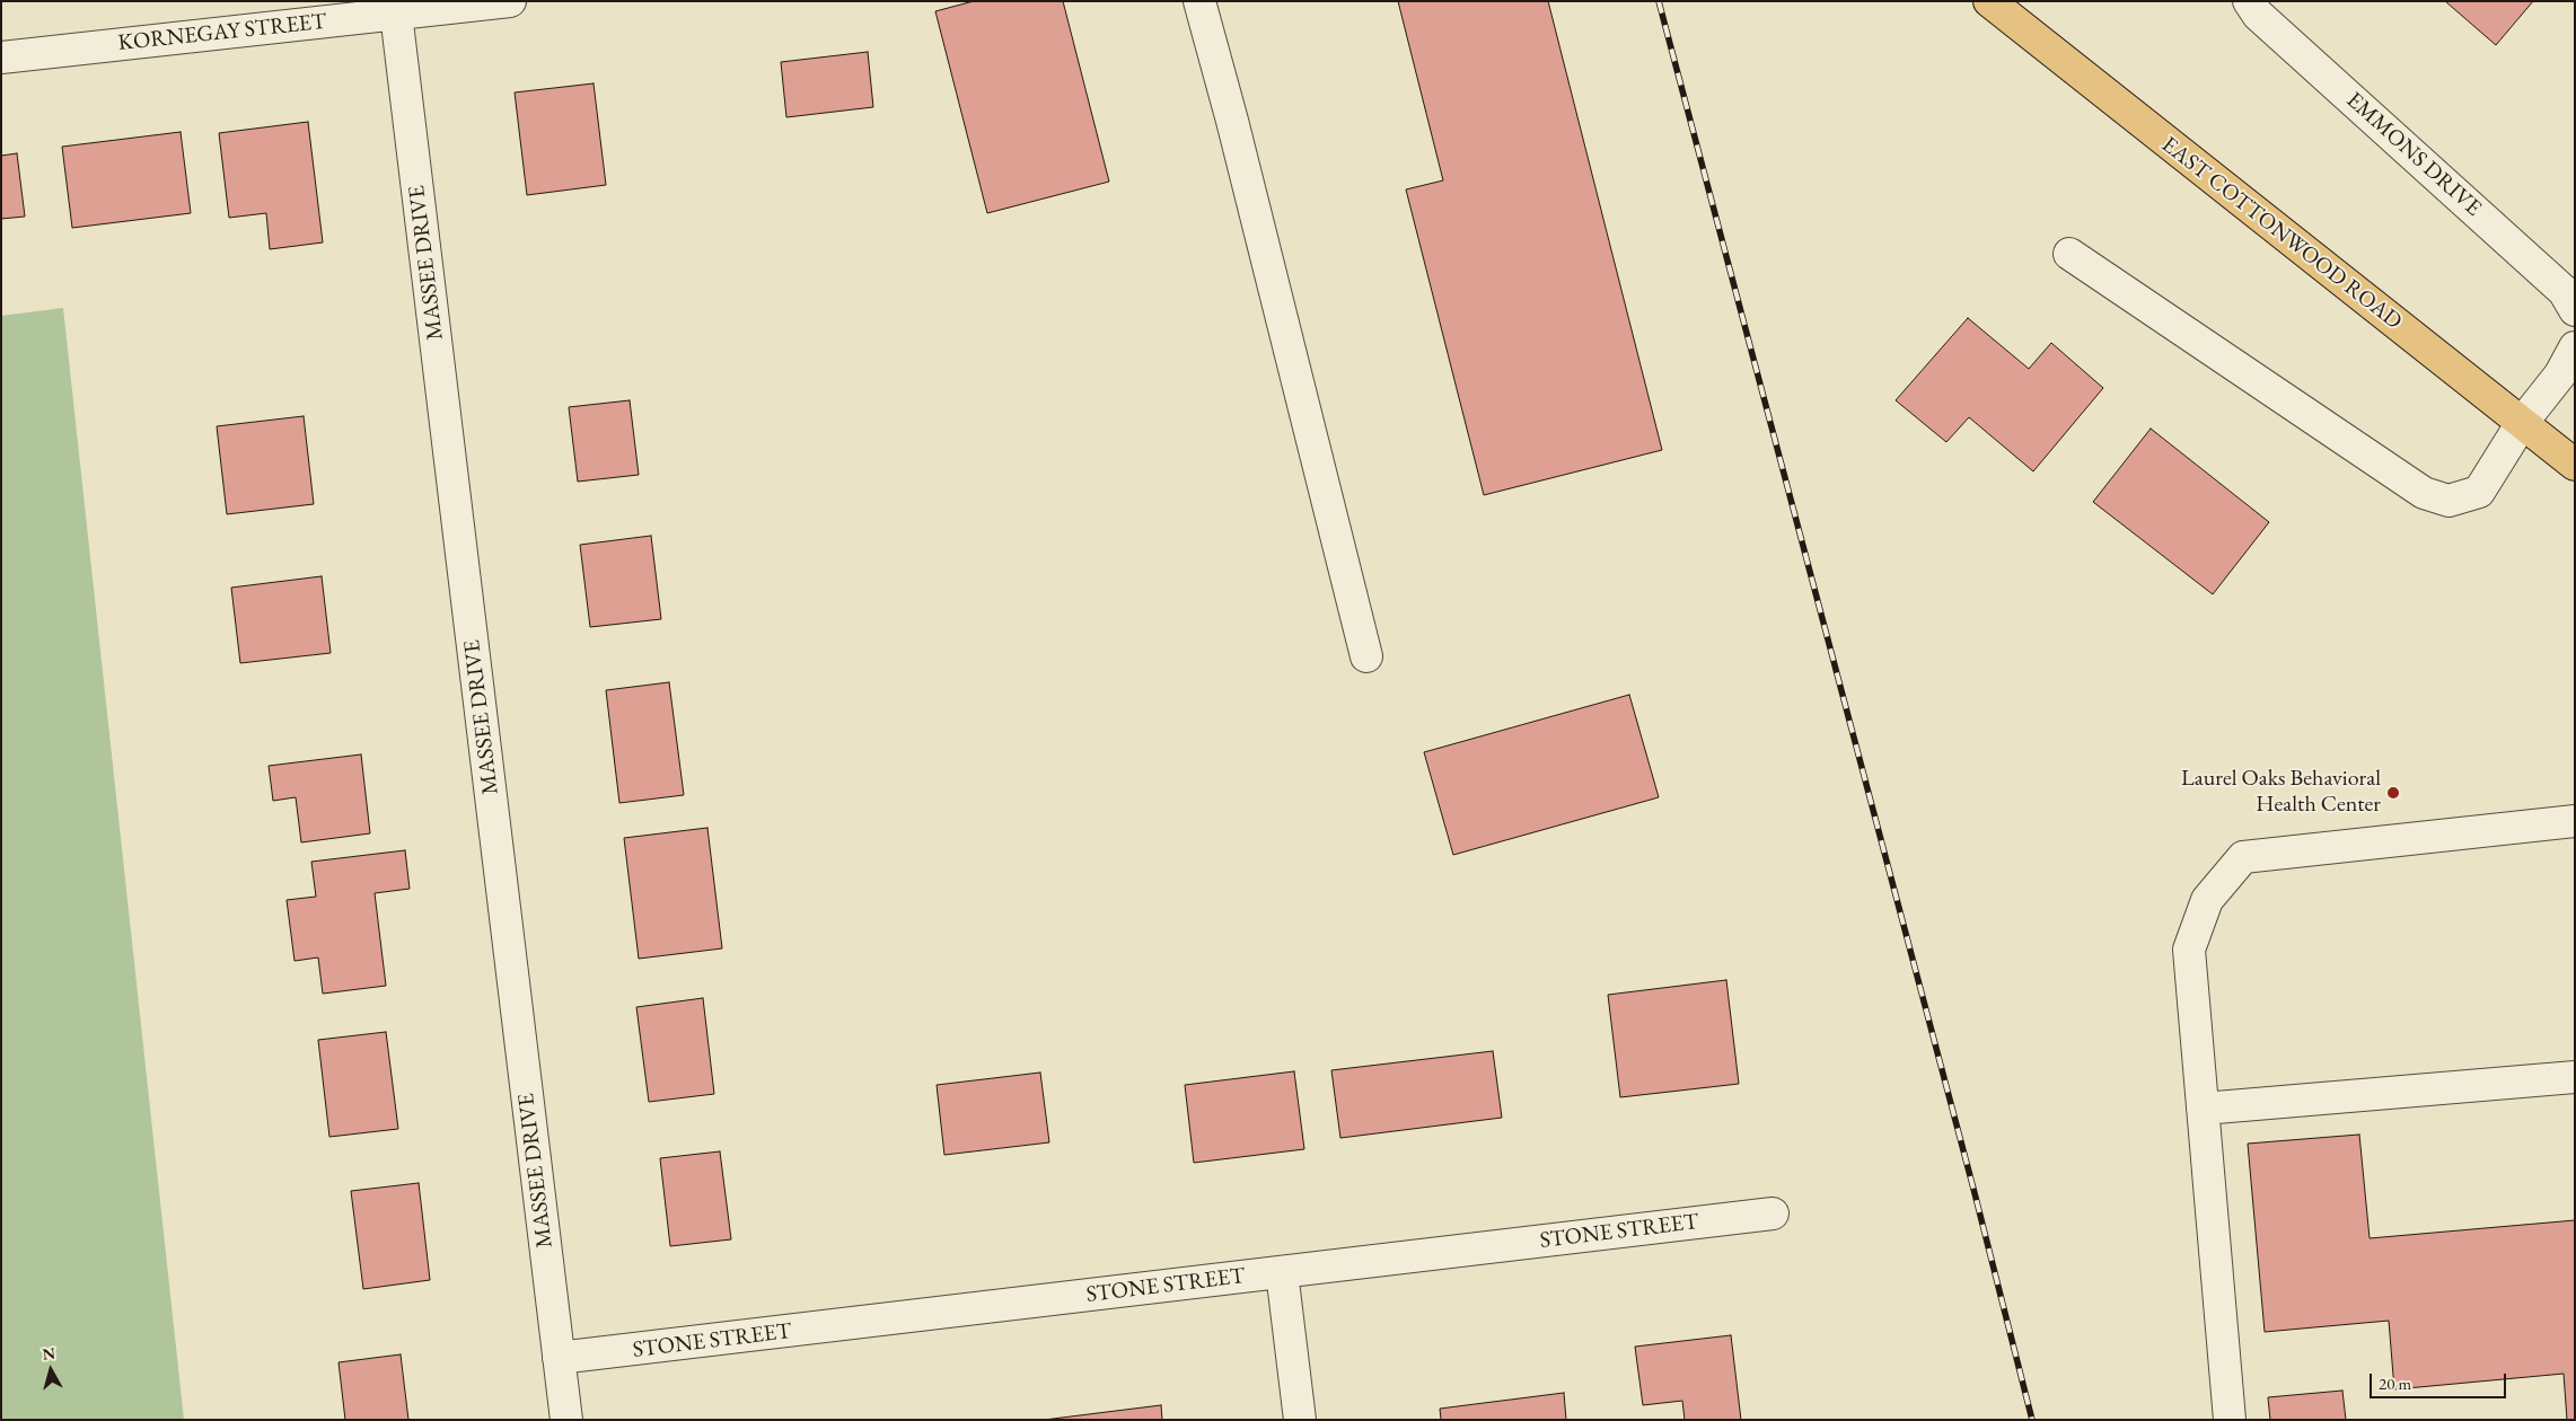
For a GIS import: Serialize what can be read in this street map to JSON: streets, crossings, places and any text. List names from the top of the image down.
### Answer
{
  "streets": {
    "main road": ["EAST COTTONWOOD ROAD"],
    "street": [
      "KORNEGAY STREET",
      "EMMONS DRIVE",
      "MASSEE DRIVE",
      "STONE STREET"
    ]
  },
  "crossings": [
    ["KORNEGAY STREET", "MASSEE DRIVE"],
    ["MASSEE DRIVE", "STONE STREET"]
  ],
  "places": ["Laurel Oaks Behavioral Health Center"],
  "scale_bar": "20 m",
  "north": "top"
}
